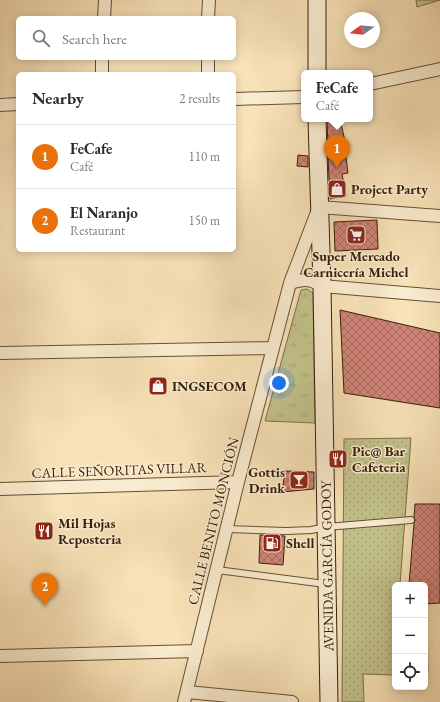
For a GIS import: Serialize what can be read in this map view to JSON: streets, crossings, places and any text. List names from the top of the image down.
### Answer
{
  "streets": {
    "main road": ["AVENIDA GARCÍA GODOY"],
    "street": ["CALLE SEÑORITAS VILLAR", "CALLE BENITO MONCIÓN"]
  },
  "crossings": [
    ["CALLE SEÑORITAS VILLAR", "CALLE BENITO MONCIÓN"],
    ["CALLE BENITO MONCIÓN", "AVENIDA GARCÍA GODOY"]
  ],
  "places": {
    "shop": ["Project Party", "INGSECOM"],
    "supermarket": ["Super Mercado Carnicería Michel"],
    "restaurant": ["Pic@ Bar Cafeteria", "Mil Hojas Reposteria"],
    "bar": ["Gottis Drink"],
    "fuel station": ["Shell"]
  },
  "north": "left",
  "page": {
    "search": "Search here",
    "popup": ["FeCafe", "Café"],
    "heading": ["Nearby", "2 results"],
    "list": [
      {
        "mark": "1",
        "name": "FeCafe",
        "note": "Café",
        "value": "110 m"
      },
      {
        "mark": "2",
        "name": "El Naranjo",
        "note": "Restaurant",
        "value": "150 m"
      }
    ],
    "pins": ["1", "2"],
    "map_buttons": ["+", "−"]
  }
}
